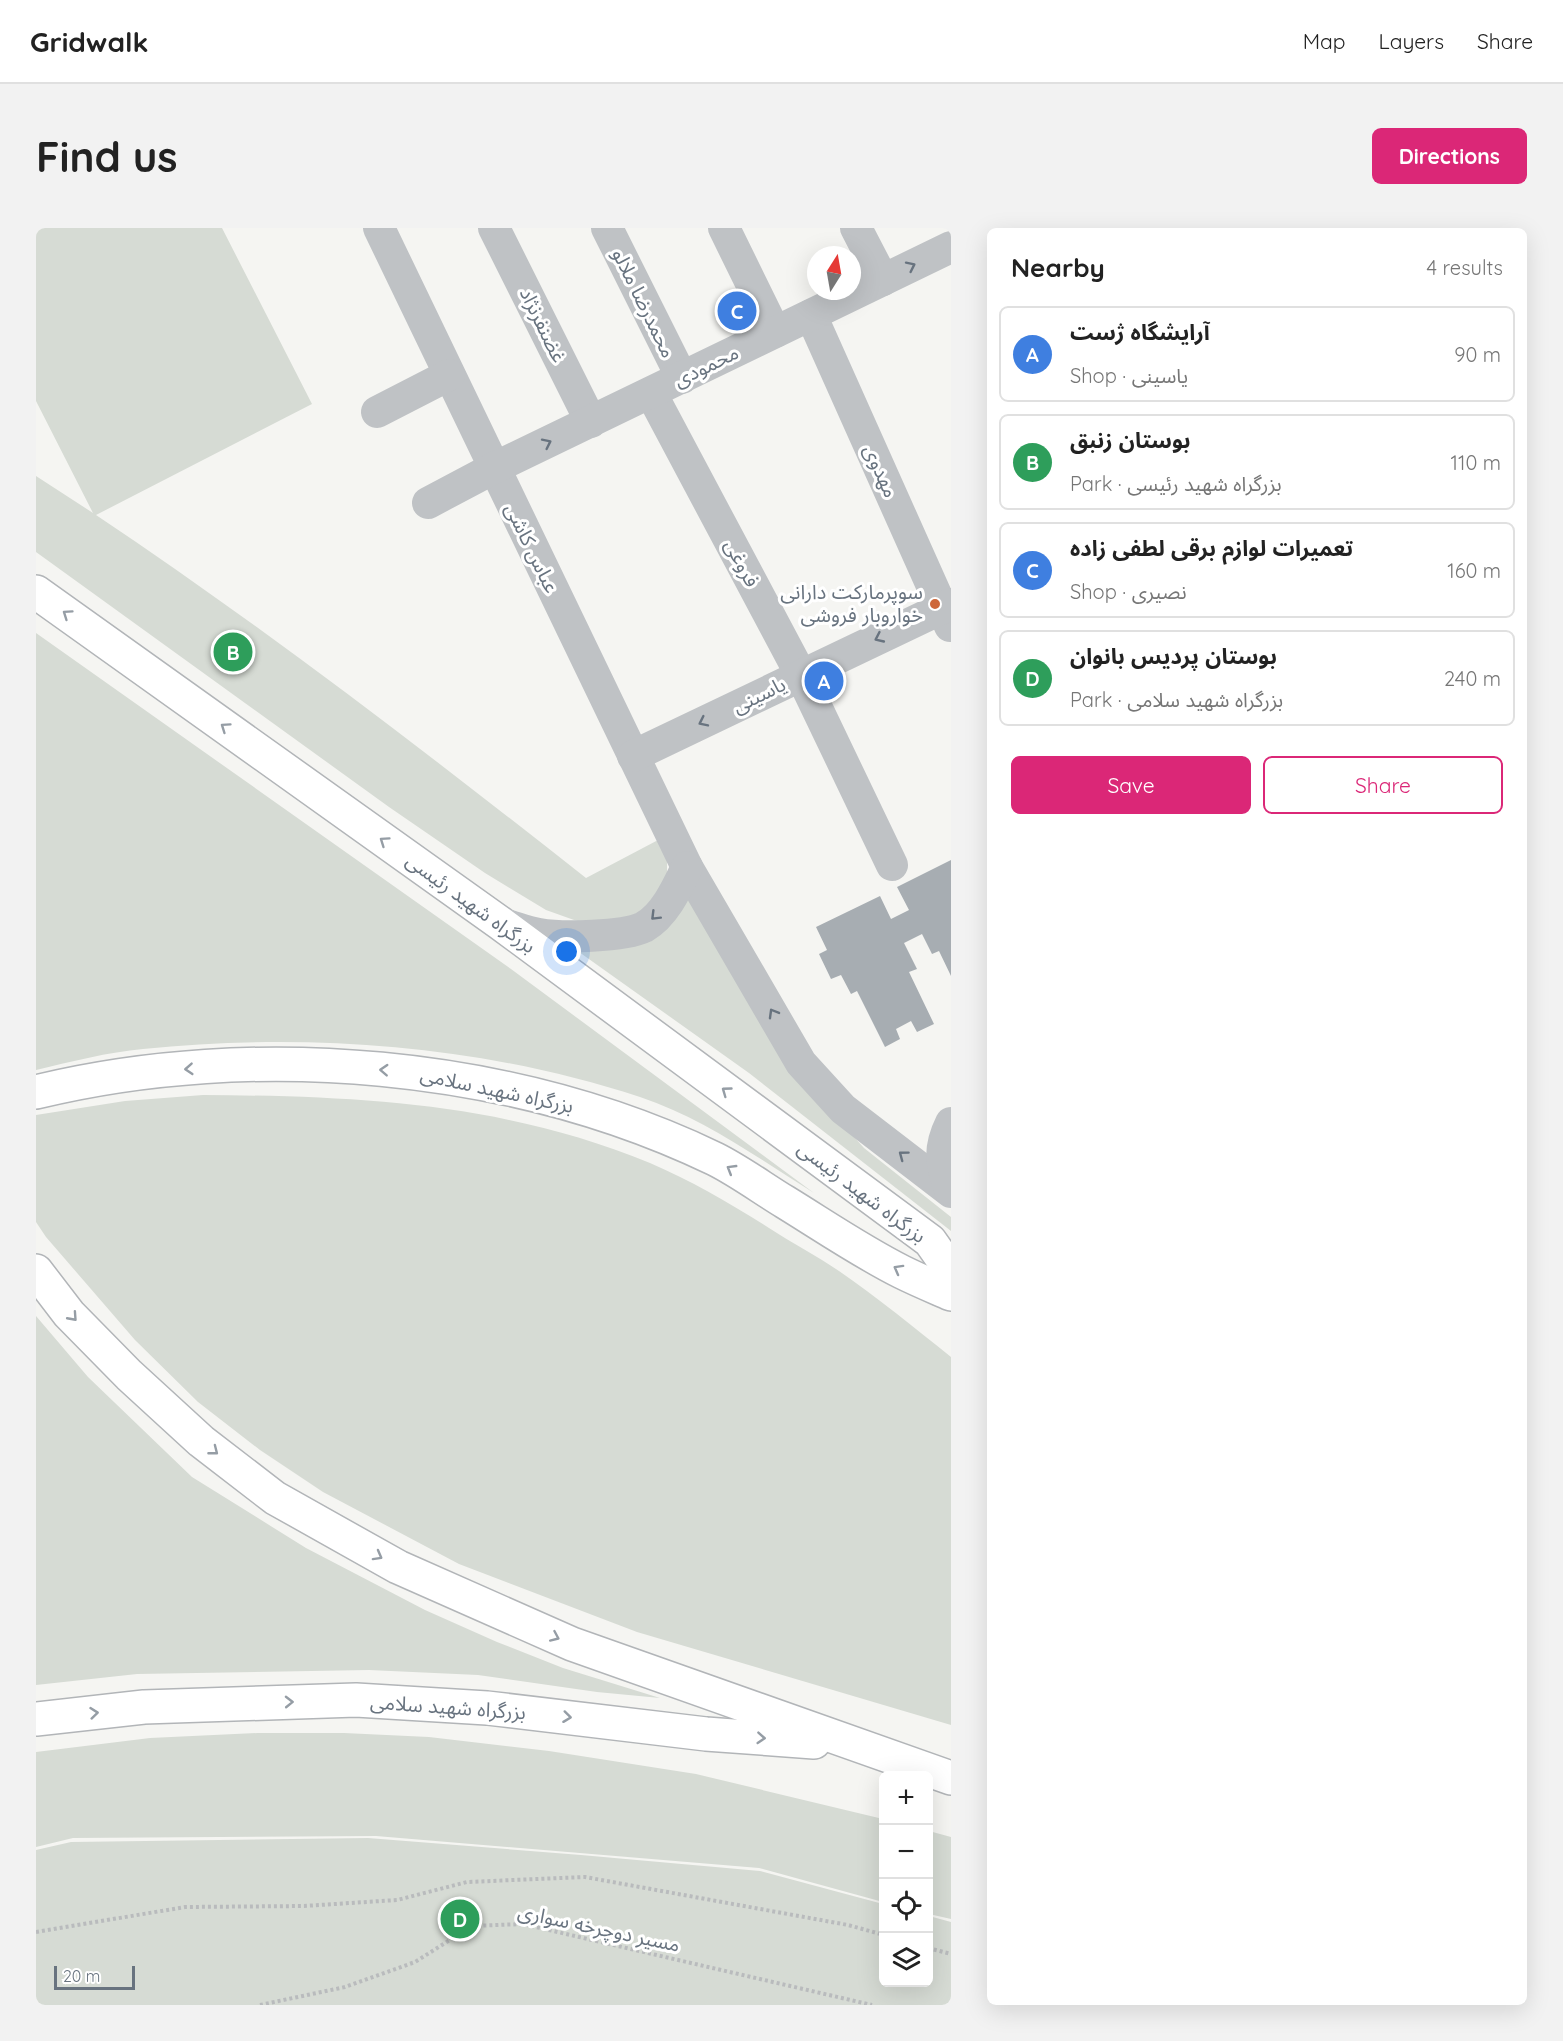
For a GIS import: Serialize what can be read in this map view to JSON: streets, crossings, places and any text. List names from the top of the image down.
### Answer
{
  "streets": {
    "highway": ["بزرگراه شهید رئیسی", "بزرگراه شهید سلامی"],
    "street": [
      "محمدرضا ملالو",
      "غضنفرنژاد",
      "محمودی",
      "مهدوی",
      "عباس کاشی",
      "فروغی",
      "یاسینی"
    ],
    "path": ["مسیر دوچرخه سواری"]
  },
  "crossings": [
    ["محمدرضا ملالو", "محمودی"],
    ["غضنفرنژاد", "محمودی"],
    ["محمودی", "مهدوی"],
    ["محمودی", "عباس کاشی"],
    ["محمودی", "فروغی"],
    ["مهدوی", "یاسینی"],
    ["عباس کاشی", "یاسینی"],
    ["فروغی", "یاسینی"]
  ],
  "one_way": ["عباس کاشی", "یاسینی", "بزرگراه شهید رئیسی"],
  "places": ["سوپرمارکت دارانی خواروبار فروشی"],
  "scale_bar": "20 m",
  "north": "top",
  "page": {
    "header": "Gridwalk",
    "nav": ["Map", "Layers", "Share"],
    "buttons": [
      "Directions",
      ["Save", "Share"]
    ],
    "title": "Find us",
    "heading": ["Nearby", "4 results"],
    "pins": [
      "C",
      "B",
      "A",
      "D"
    ],
    "list": [
      {
        "mark": "A",
        "name": "آرایشگاه ژست",
        "note": "Shop · یاسینی",
        "value": "90 m"
      },
      {
        "mark": "B",
        "name": "بوستان زنبق",
        "note": "Park · بزرگراه شهید رئیسی",
        "value": "110 m"
      },
      {
        "mark": "C",
        "name": "تعمیرات لوازم برقی لطفی زاده",
        "note": "Shop · نصیری",
        "value": "160 m"
      },
      {
        "mark": "D",
        "name": "بوستان پردیس بانوان",
        "note": "Park · بزرگراه شهید سلامی",
        "value": "240 m"
      }
    ],
    "map_buttons": ["+", "−"],
    "scale": "20 m"
  }
}
